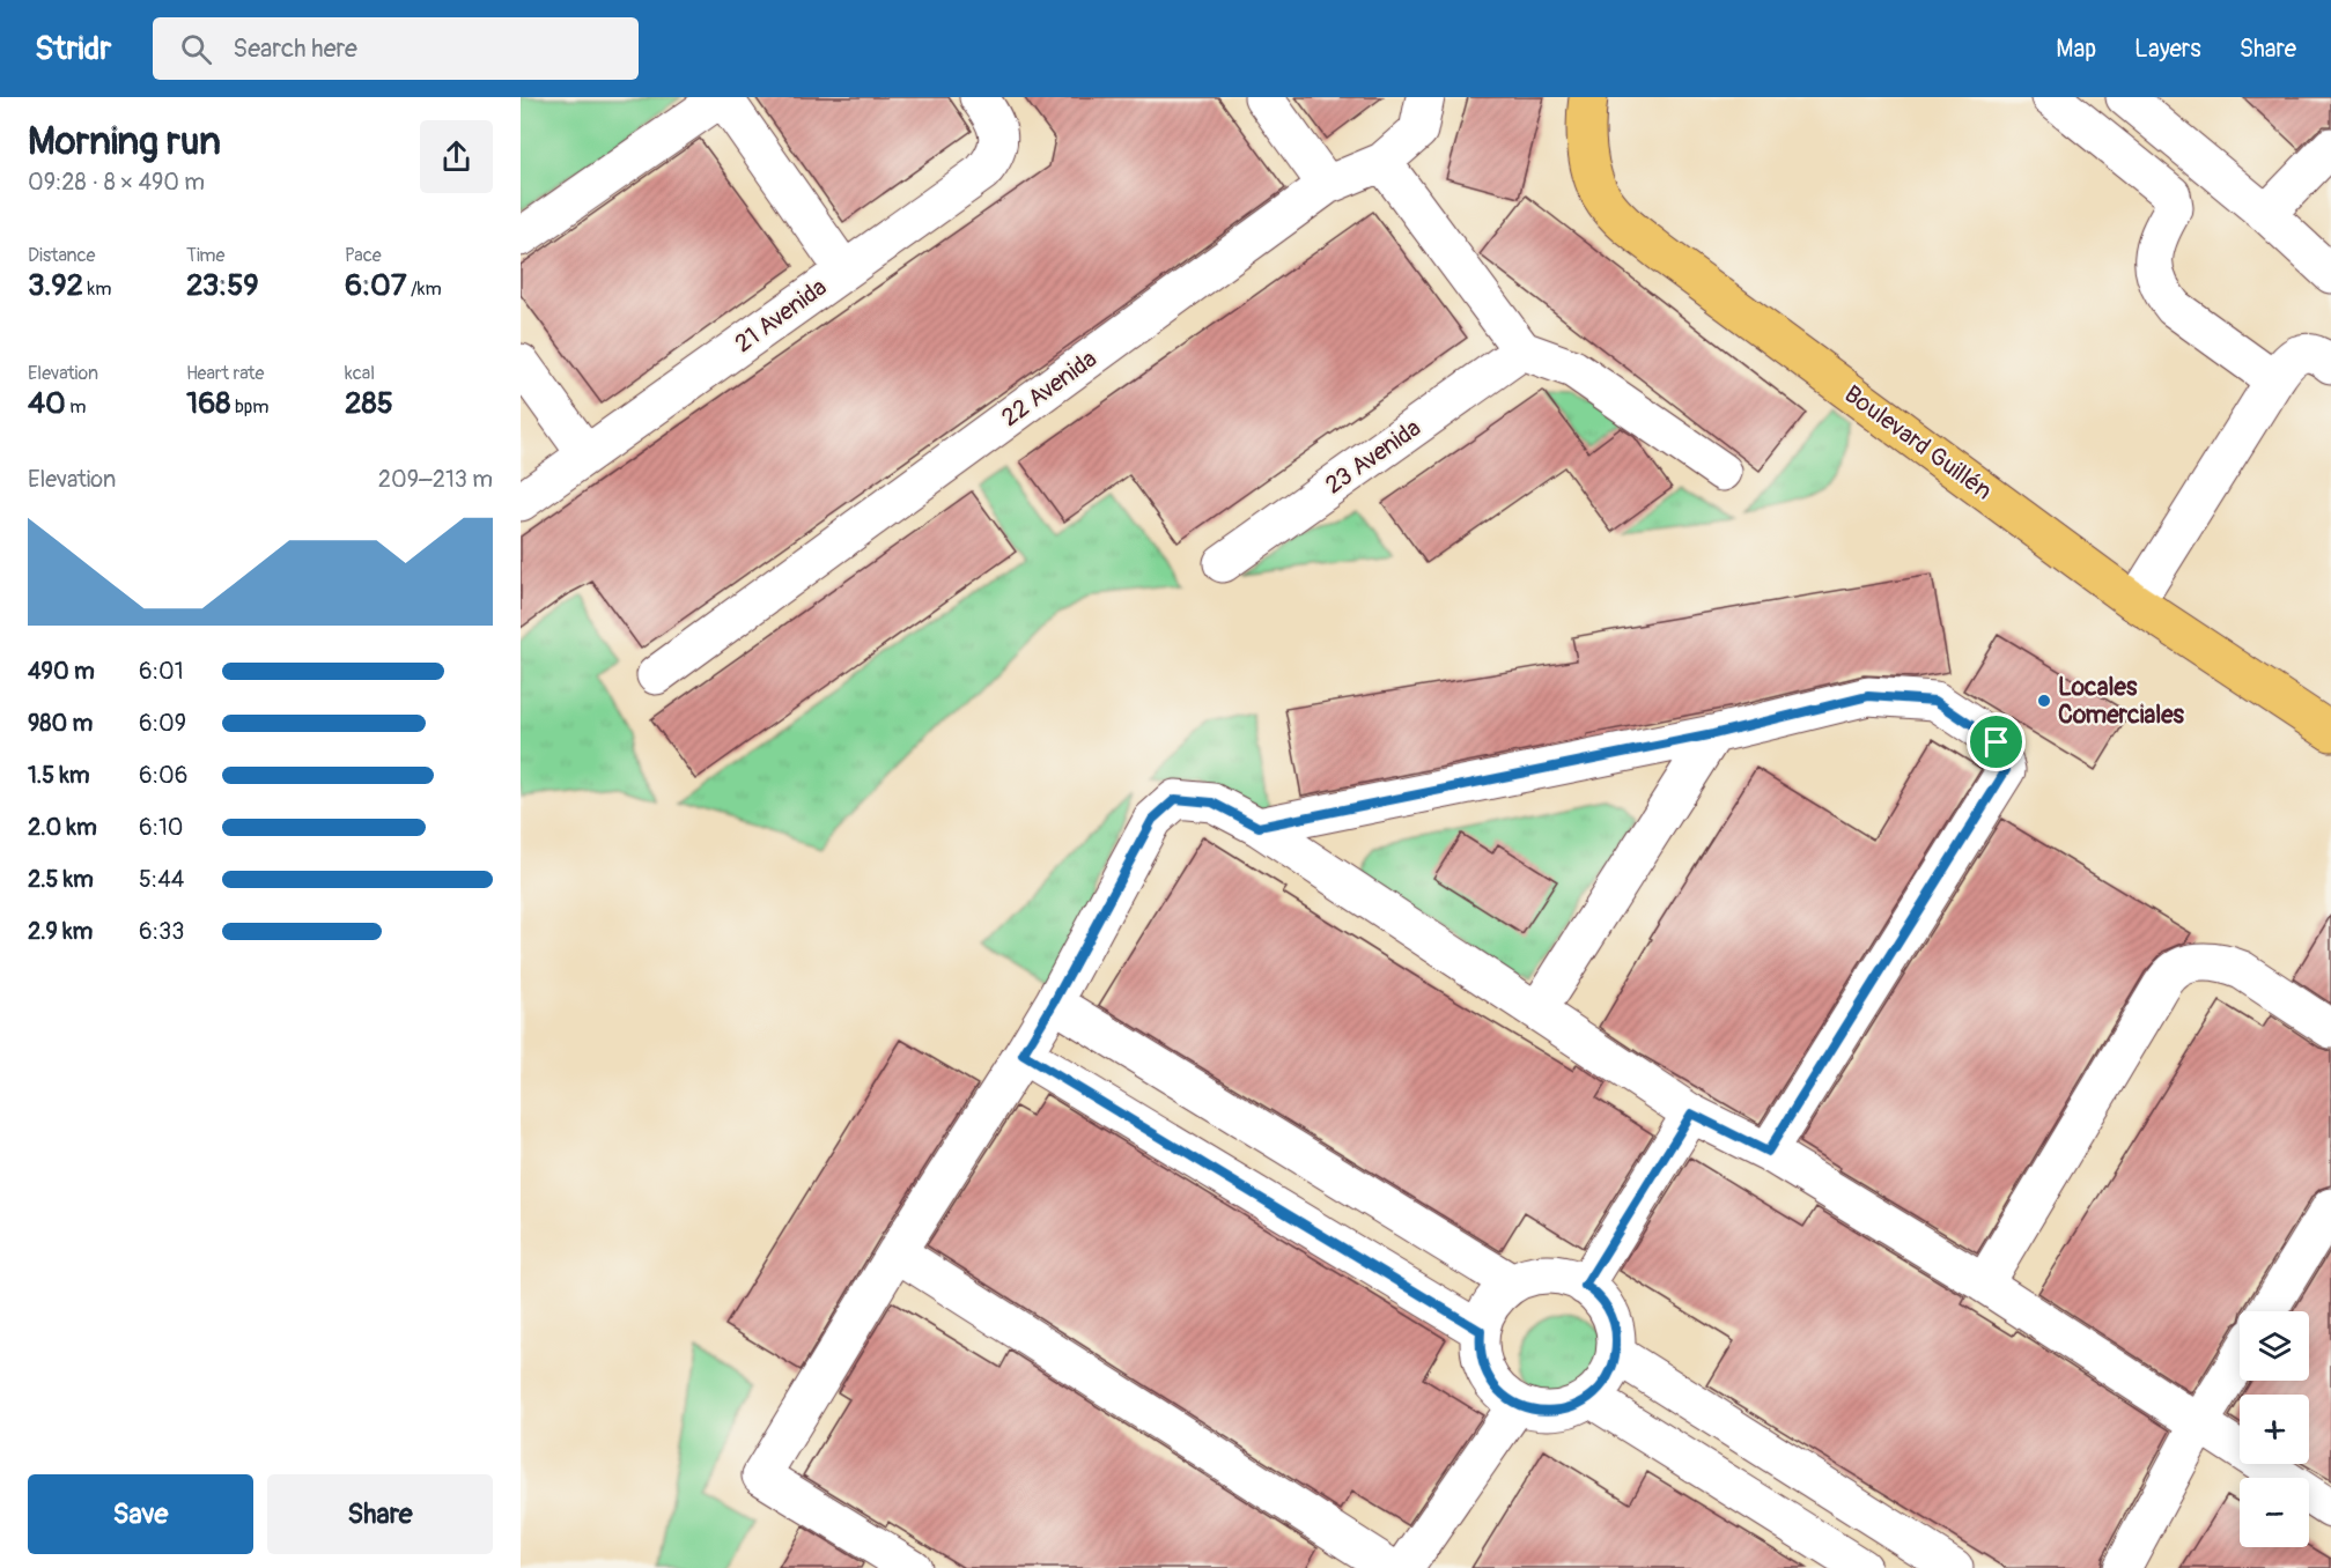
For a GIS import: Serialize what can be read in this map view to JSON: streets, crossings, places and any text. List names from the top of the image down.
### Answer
{
  "streets": {
    "main road": ["Boulevard Guillén"],
    "street": ["21 Avenida", "22 Avenida", "23 Avenida"]
  },
  "places": ["Locales Comerciales"],
  "page": {
    "header": "Stridr",
    "search": "Search here",
    "nav": ["Map", "Layers", "Share"],
    "heading": ["Morning run", "09:28 · 8 × 490 m"],
    "stats": [
      ["Distance", "3.92 km"],
      ["Time", "23:59"],
      ["Pace", "6:07 /km"],
      ["Elevation", "40 m"],
      ["Heart rate", "168 bpm"],
      ["kcal", "285"]
    ],
    "chart": ["Elevation", "209–213 m"],
    "list": [
      {
        "name": "490 m",
        "note": "6:01"
      },
      {
        "name": "980 m",
        "note": "6:09"
      },
      {
        "name": "1.5 km",
        "note": "6:06"
      },
      {
        "name": "2.0 km",
        "note": "6:10"
      },
      {
        "name": "2.5 km",
        "note": "5:44"
      },
      {
        "name": "2.9 km",
        "note": "6:33"
      }
    ],
    "map_buttons": ["+", "−"],
    "buttons": ["Save", "Share"]
  }
}
